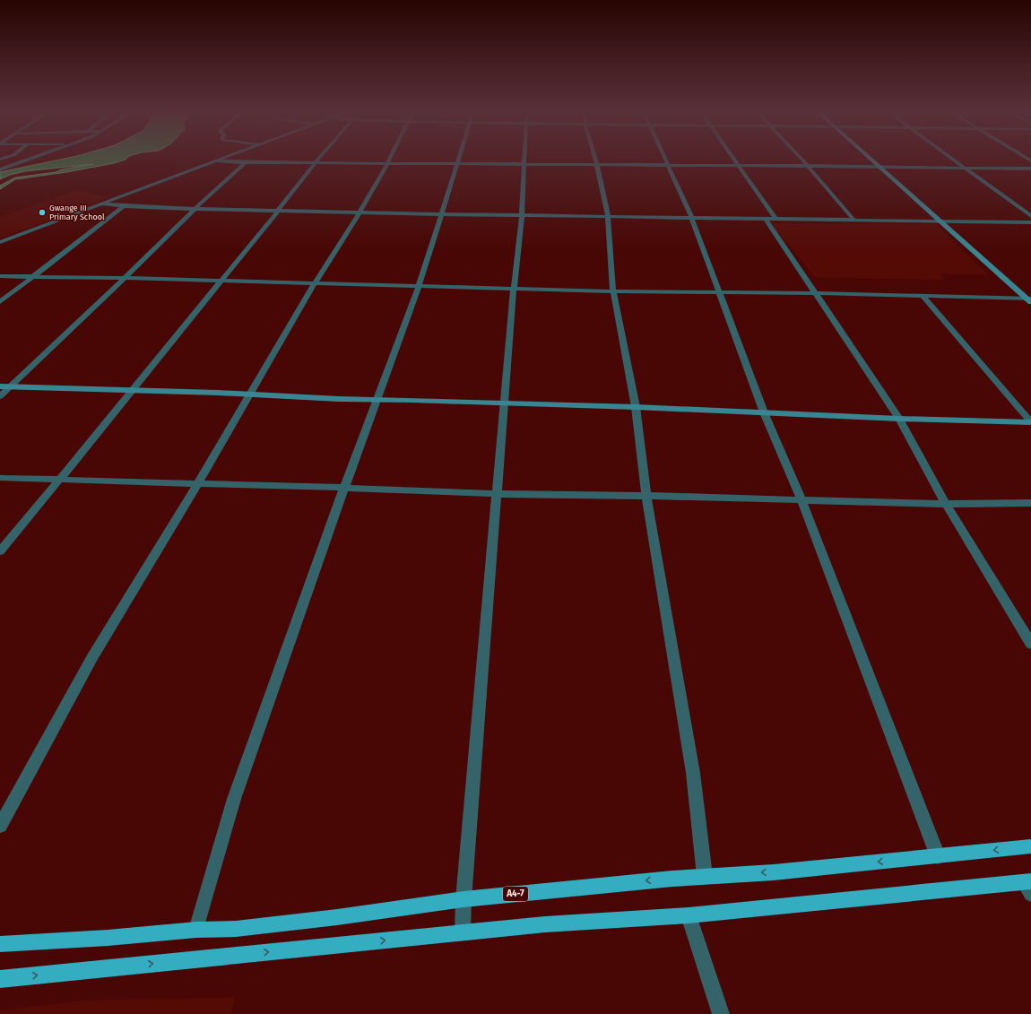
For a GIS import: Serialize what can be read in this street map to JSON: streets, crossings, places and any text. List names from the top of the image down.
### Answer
{
  "streets": {
    "highway": ["A4-7"]
  },
  "places": ["Gwange III Primary School"]
}
